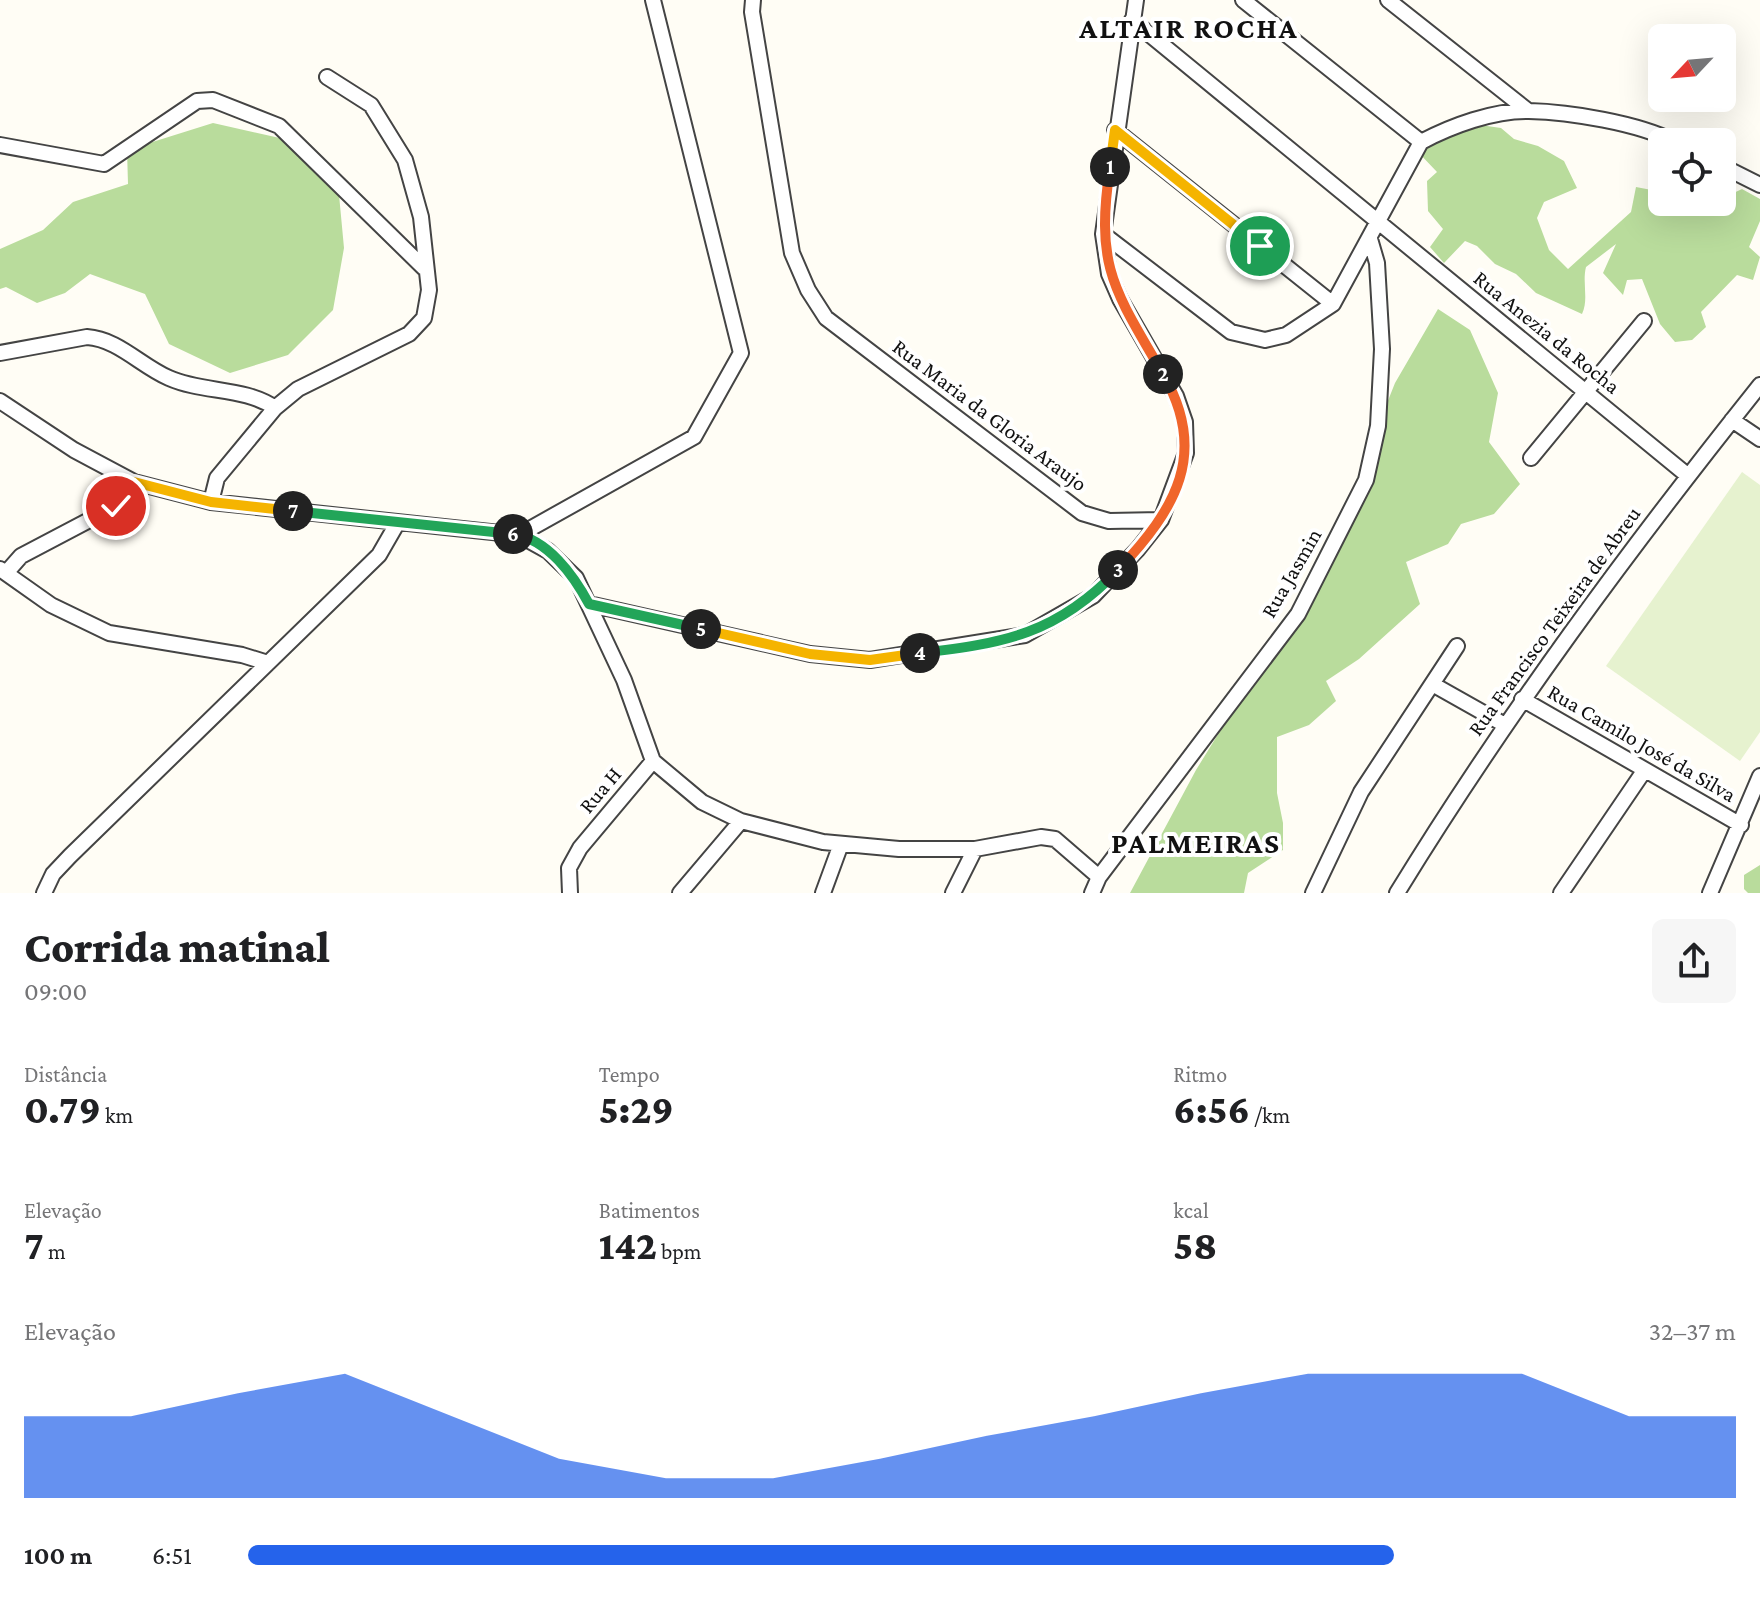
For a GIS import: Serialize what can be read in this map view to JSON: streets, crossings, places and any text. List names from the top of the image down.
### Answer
{
  "streets": {
    "street": [
      "Rua Anezia da Rocha",
      "Rua Maria da Gloria Araujo",
      "Rua Jasmin",
      "Rua Francisco Teixeira de Abreu",
      "Rua Camilo José da Silva",
      "Rua H"
    ]
  },
  "crossings": [
    ["Rua Anezia da Rocha", "Rua Francisco Teixeira de Abreu"],
    ["Rua Francisco Teixeira de Abreu", "Rua Camilo José da Silva"]
  ],
  "districts": ["ALTAIR ROCHA", "PALMEIRAS"],
  "north": "bottom left",
  "page": {
    "pins": [
      "1",
      "2",
      "7",
      "6",
      "3",
      "5",
      "4"
    ],
    "heading": ["Corrida matinal", "09:00"],
    "stats": [
      ["Distância", "0.79 km"],
      ["Tempo", "5:29"],
      ["Ritmo", "6:56 /km"],
      ["Elevação", "7 m"],
      ["Batimentos", "142 bpm"],
      ["kcal", "58"]
    ],
    "chart": ["Elevação", "32–37 m"],
    "list": [
      {
        "name": "100 m",
        "note": "6:51"
      }
    ]
  }
}
